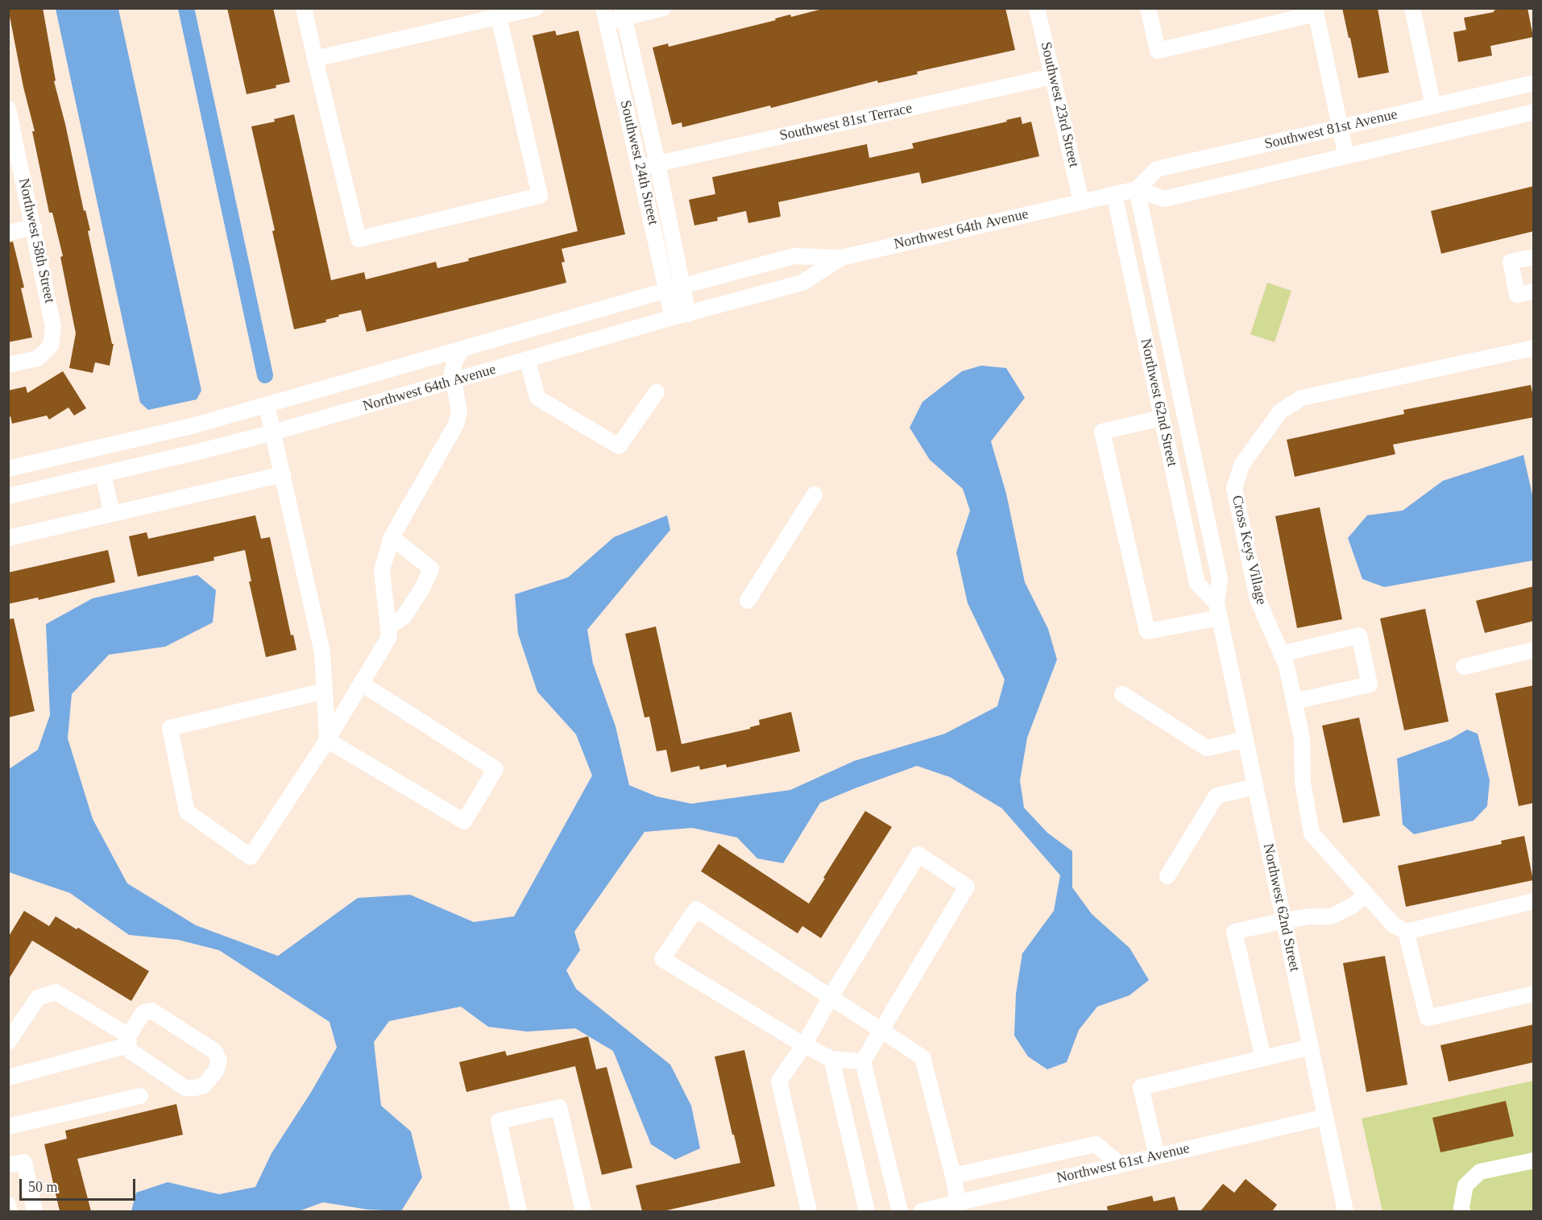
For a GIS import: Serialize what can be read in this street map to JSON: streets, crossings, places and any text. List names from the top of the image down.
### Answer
{
  "streets": {
    "street": [
      "Southwest 23rd Street",
      "Southwest 81st Terrace",
      "Southwest 81st Avenue",
      "Southwest 24th Street",
      "Northwest 64th Avenue",
      "Northwest 58th Street",
      "Northwest 62nd Street",
      "Cross Keys Village",
      "Northwest 61st Avenue"
    ]
  },
  "crossings": [
    ["Southwest 23rd Street", "Southwest 81st Terrace"],
    ["Southwest 23rd Street", "Northwest 64th Avenue"],
    ["Southwest 81st Terrace", "Southwest 24th Street"],
    ["Southwest 81st Avenue", "Northwest 62nd Street"],
    ["Southwest 24th Street", "Northwest 64th Avenue"],
    ["Northwest 62nd Street", "Northwest 61st Avenue"]
  ],
  "scale_bar": "50 m"
}
